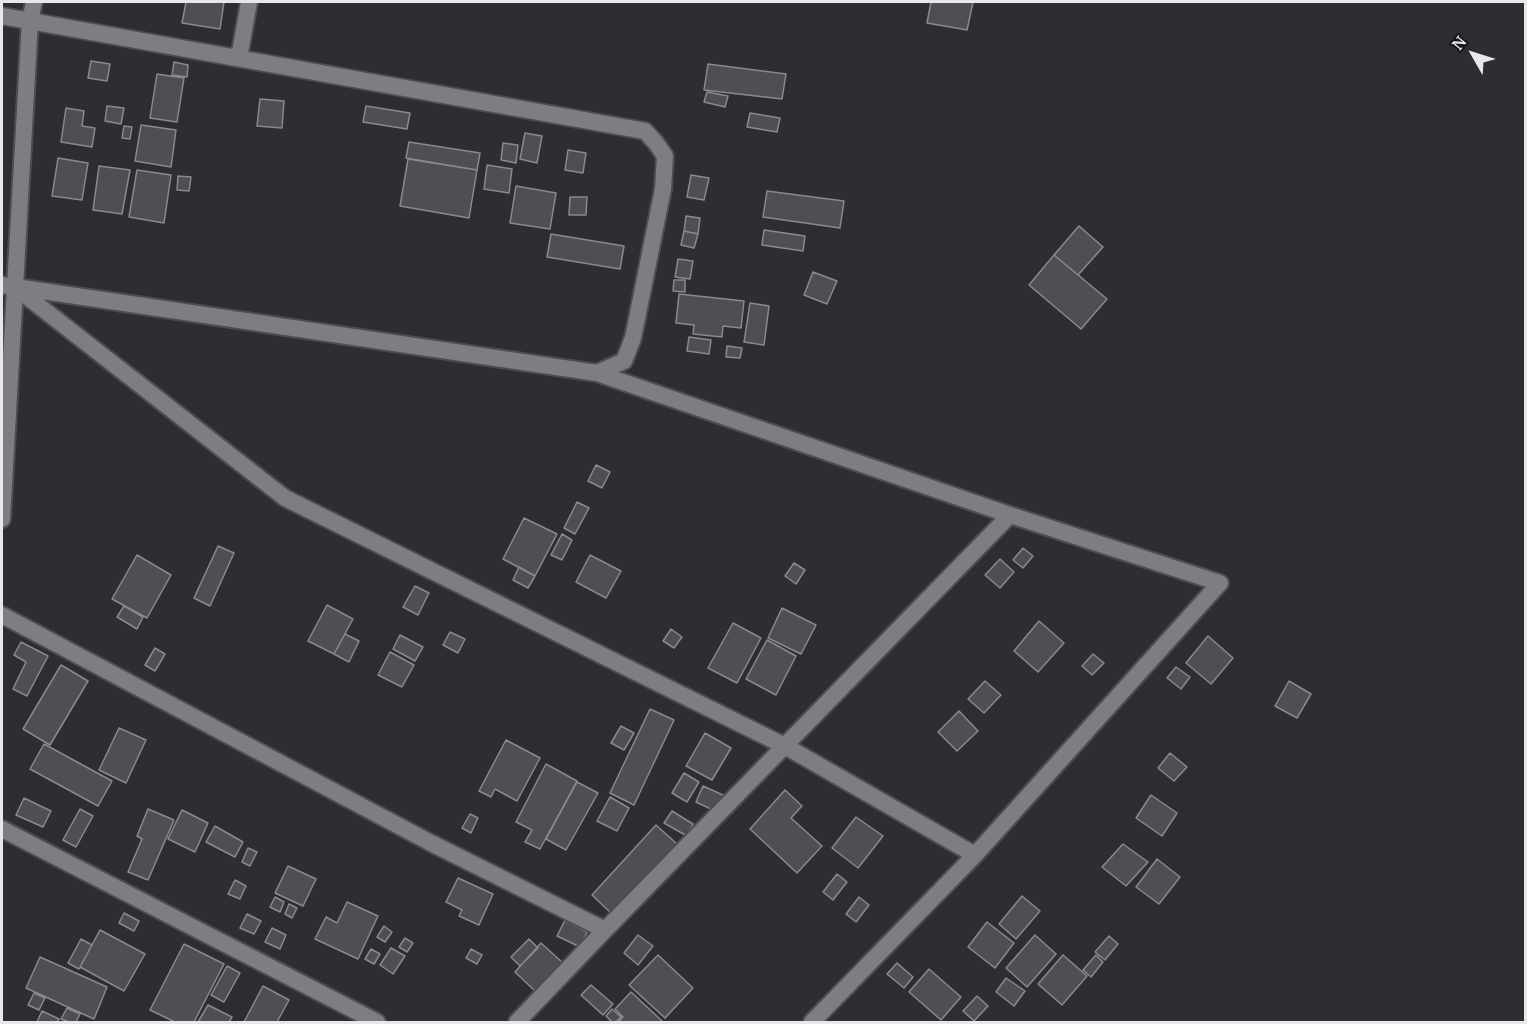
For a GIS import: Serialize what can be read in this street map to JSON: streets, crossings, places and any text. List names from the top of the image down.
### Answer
{
  "north": "top left"
}
